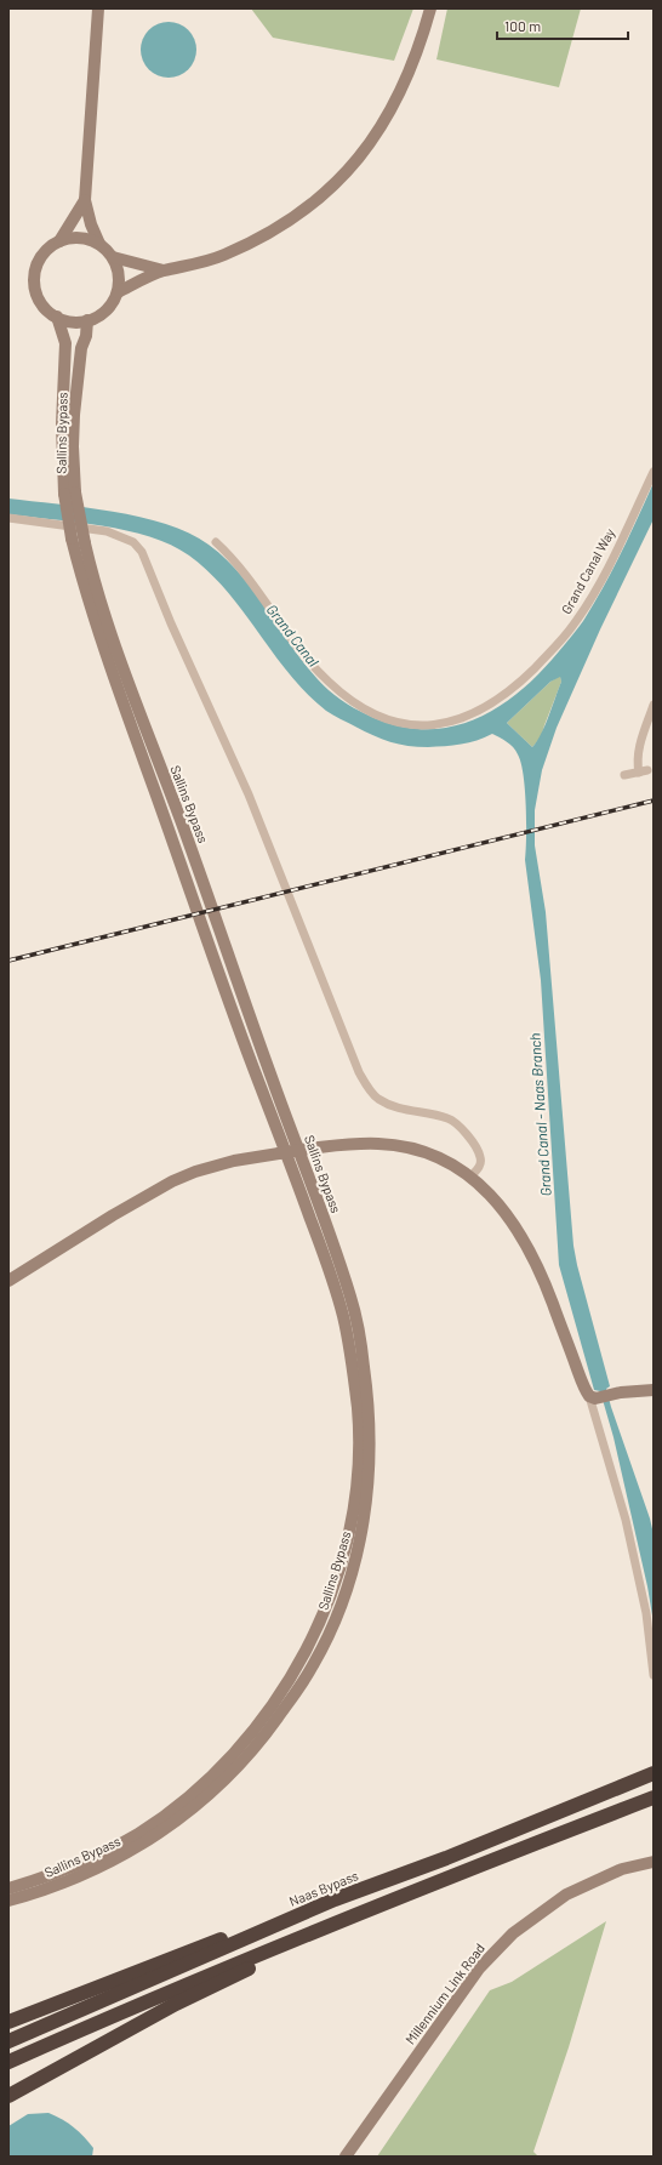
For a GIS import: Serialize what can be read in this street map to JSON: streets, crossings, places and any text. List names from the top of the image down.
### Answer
{
  "streets": {
    "highway": ["Naas Bypass"],
    "main road": ["Sallins Bypass", "Millennium Link Road"],
    "street": ["Grand Canal Way"]
  },
  "water": ["Grand Canal", "Grand Canal - Naas Branch"],
  "scale_bar": "100 m"
}
